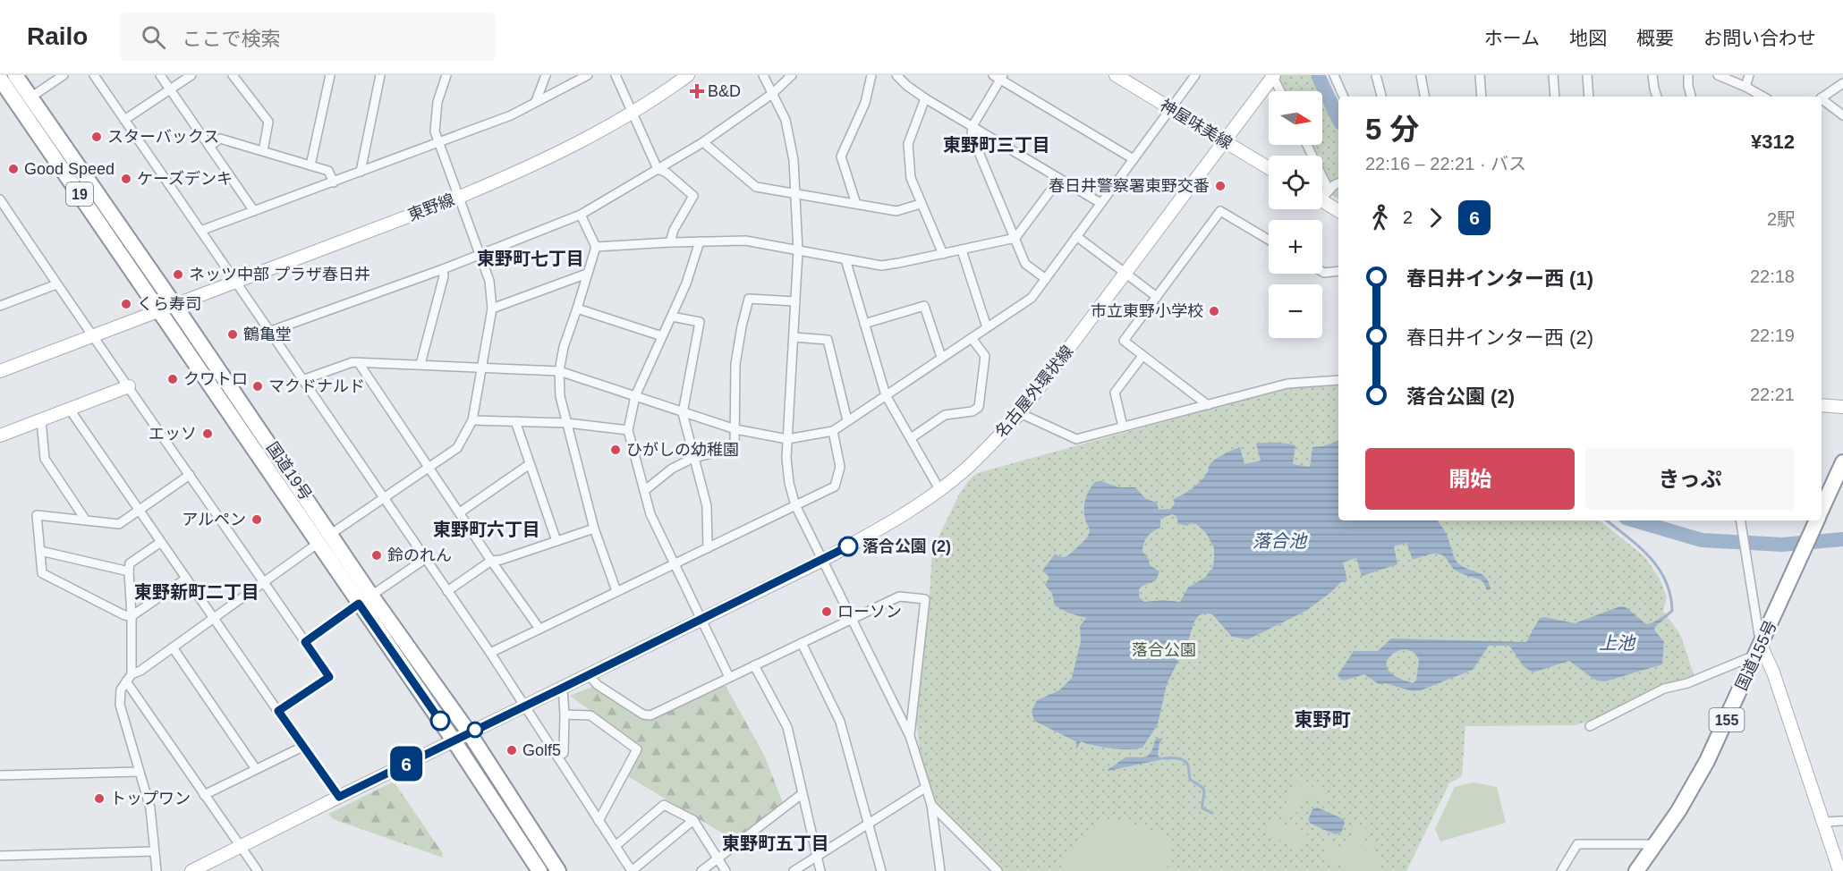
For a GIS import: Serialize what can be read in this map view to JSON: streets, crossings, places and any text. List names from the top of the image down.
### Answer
{
  "streets": {
    "highway": [
      "19",
      "国道19号",
      "国道155号",
      "155"
    ],
    "main road": ["神屋味美線", "東野線", "名古屋外環状線"]
  },
  "crossings": [
    ["神屋味美線", "名古屋外環状線"],
    ["東野線", "国道19号"],
    ["名古屋外環状線", "国道19号"]
  ],
  "districts": [
    "東野町三丁目",
    "東野町七丁目",
    "東野町六丁目",
    "東野新町二丁目",
    "東野町",
    "東野町五丁目"
  ],
  "water": ["落合池", "上池"],
  "parks": ["落合公園"],
  "places": {
    "health": ["B&D"],
    "other": [
      "スターバックス",
      "Good Speed",
      "ケーズデンキ",
      "春日井警察署東野交番",
      "ネッツ中部 プラザ春日井",
      "くら寿司",
      "市立東野小学校",
      "鶴亀堂",
      "クワトロ",
      "マクドナルド",
      "エッソ",
      "ひがしの幼稚園",
      "アルペン",
      "落合公園 (2)",
      "鈴のれん",
      "ローソン",
      "Golf5",
      "トップワン"
    ]
  },
  "lines": ["bus line 6"],
  "north": "right",
  "page": {
    "header": "Railo",
    "search": "ここで検索",
    "nav": [
      "ホーム",
      "地図",
      "概要",
      "お問い合わせ"
    ],
    "on_map": "6",
    "map_buttons": ["+", "−"],
    "heading": ["5 分", "22:16 – 22:21 · バス", "¥312"],
    "legs": ["2", "6", "2駅"],
    "list": [
      {
        "name": "春日井インター西 (1)",
        "value": "22:18"
      },
      {
        "name": "春日井インター西 (2)",
        "value": "22:19"
      },
      {
        "name": "落合公園 (2)",
        "value": "22:21"
      }
    ],
    "buttons": ["開始", "きっぷ"]
  }
}
